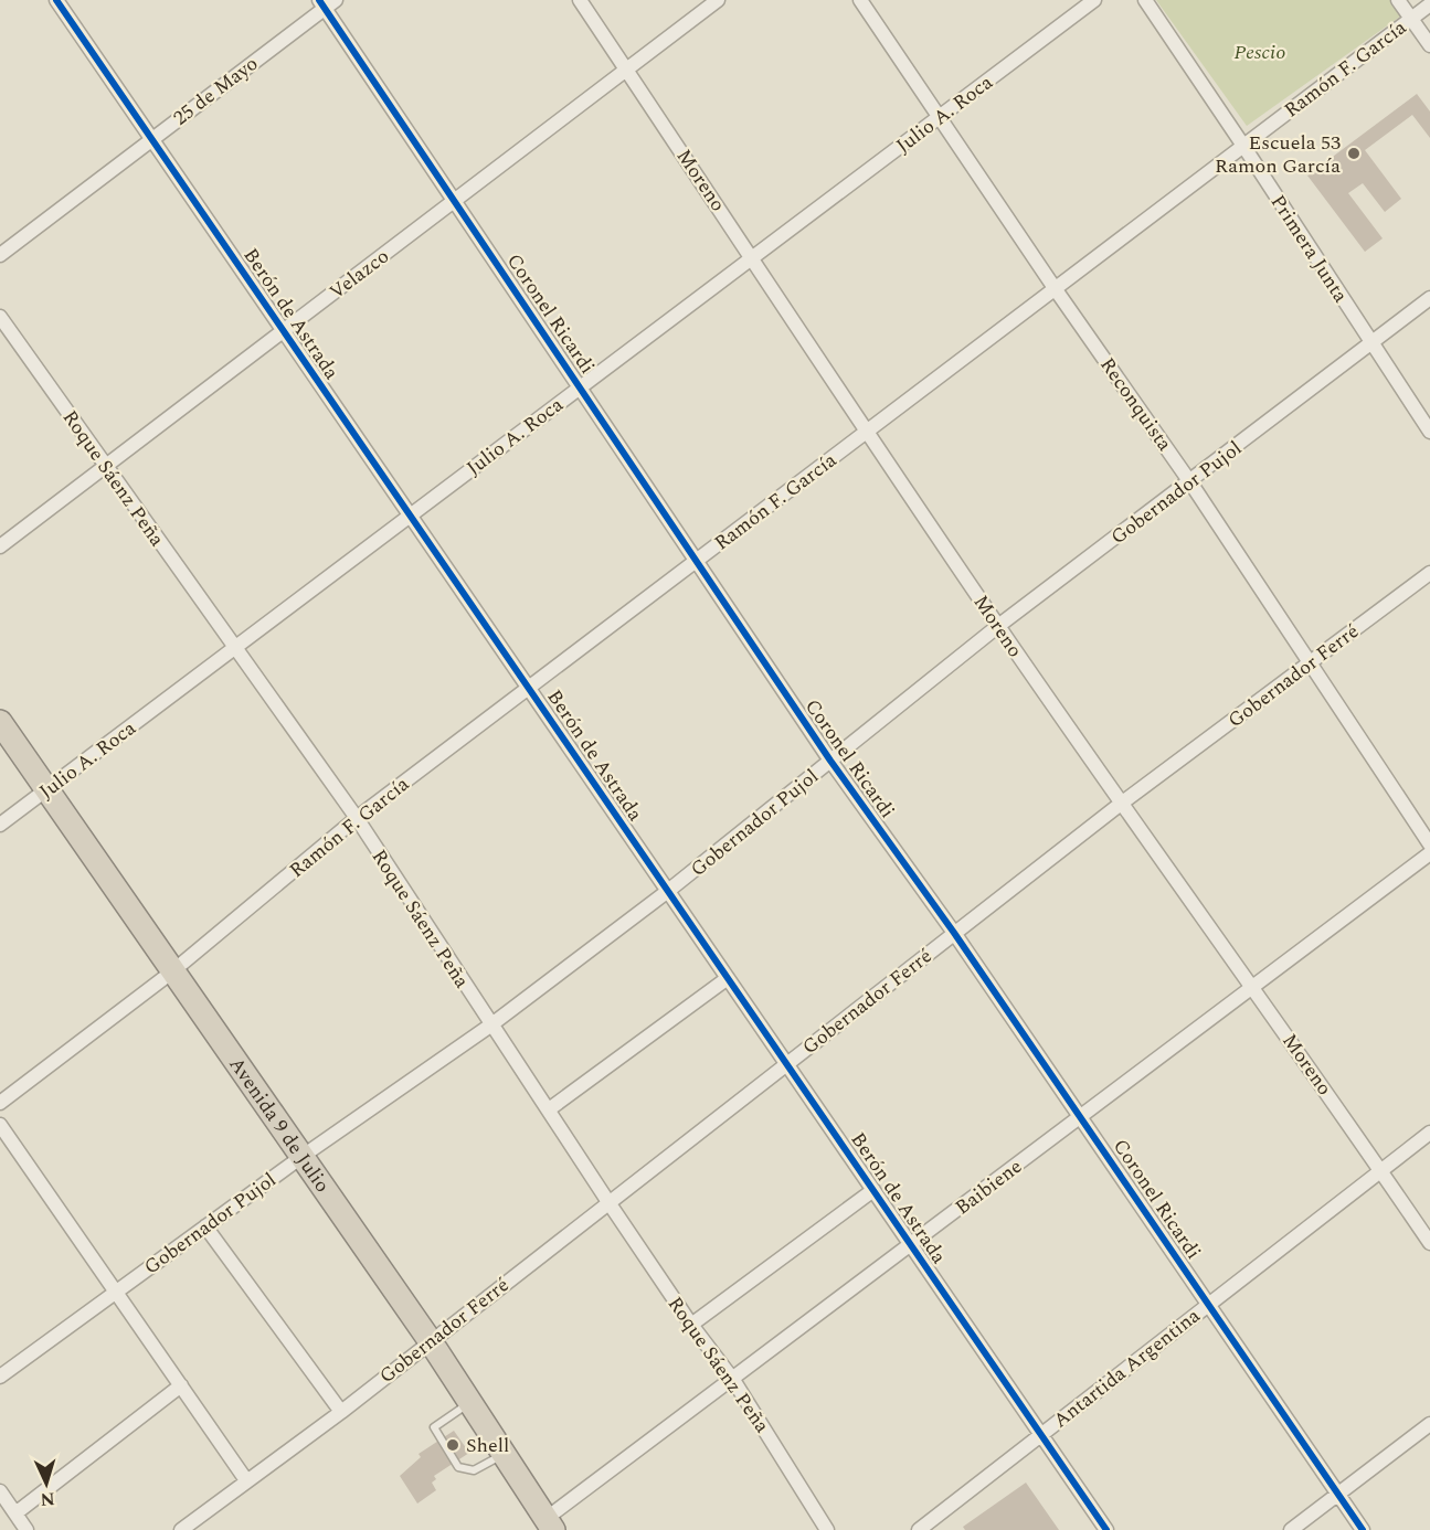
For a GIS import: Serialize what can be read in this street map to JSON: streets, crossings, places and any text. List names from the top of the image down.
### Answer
{
  "streets": {
    "highway": ["Avenida 9 de Julio"],
    "street": [
      "Ramón F. García",
      "25 de Mayo",
      "Julio A. Roca",
      "Moreno",
      "Primera Junta",
      "Velazco",
      "Berón de Astrada",
      "Coronel Ricardi",
      "Reconquista",
      "Roque Sáenz Peña",
      "Gobernador Pujol",
      "Gobernador Ferré",
      "Baibiene",
      "Antartida Argentina"
    ]
  },
  "crossings": [
    ["Ramón F. García", "Moreno"],
    ["Ramón F. García", "Primera Junta"],
    ["Ramón F. García", "Berón de Astrada"],
    ["Ramón F. García", "Coronel Ricardi"],
    ["Ramón F. García", "Reconquista"],
    ["Ramón F. García", "Roque Sáenz Peña"],
    ["Ramón F. García", "Avenida 9 de Julio"],
    ["25 de Mayo", "Berón de Astrada"],
    ["25 de Mayo", "Coronel Ricardi"],
    ["Julio A. Roca", "Moreno"],
    ["Julio A. Roca", "Berón de Astrada"],
    ["Julio A. Roca", "Coronel Ricardi"],
    ["Julio A. Roca", "Reconquista"],
    ["Julio A. Roca", "Roque Sáenz Peña"],
    ["Julio A. Roca", "Avenida 9 de Julio"],
    ["Moreno", "Velazco"],
    ["Moreno", "Gobernador Pujol"],
    ["Moreno", "Gobernador Ferré"],
    ["Moreno", "Baibiene"],
    ["Moreno", "Antartida Argentina"],
    ["Primera Junta", "Gobernador Pujol"],
    ["Velazco", "Berón de Astrada"],
    ["Velazco", "Coronel Ricardi"],
    ["Velazco", "Roque Sáenz Peña"],
    ["Berón de Astrada", "Gobernador Pujol"],
    ["Berón de Astrada", "Gobernador Ferré"],
    ["Berón de Astrada", "Baibiene"],
    ["Berón de Astrada", "Antartida Argentina"],
    ["Coronel Ricardi", "Gobernador Pujol"],
    ["Coronel Ricardi", "Gobernador Ferré"],
    ["Coronel Ricardi", "Baibiene"],
    ["Coronel Ricardi", "Antartida Argentina"],
    ["Reconquista", "Gobernador Pujol"],
    ["Reconquista", "Gobernador Ferré"],
    ["Roque Sáenz Peña", "Gobernador Pujol"],
    ["Roque Sáenz Peña", "Gobernador Ferré"],
    ["Roque Sáenz Peña", "Baibiene"],
    ["Gobernador Pujol", "Avenida 9 de Julio"],
    ["Gobernador Ferré", "Avenida 9 de Julio"],
    ["Avenida 9 de Julio", "Baibiene"]
  ],
  "parks": ["Pescio"],
  "places": ["Escuela 53 Ramon García", "Shell"],
  "north": "bottom"
}
